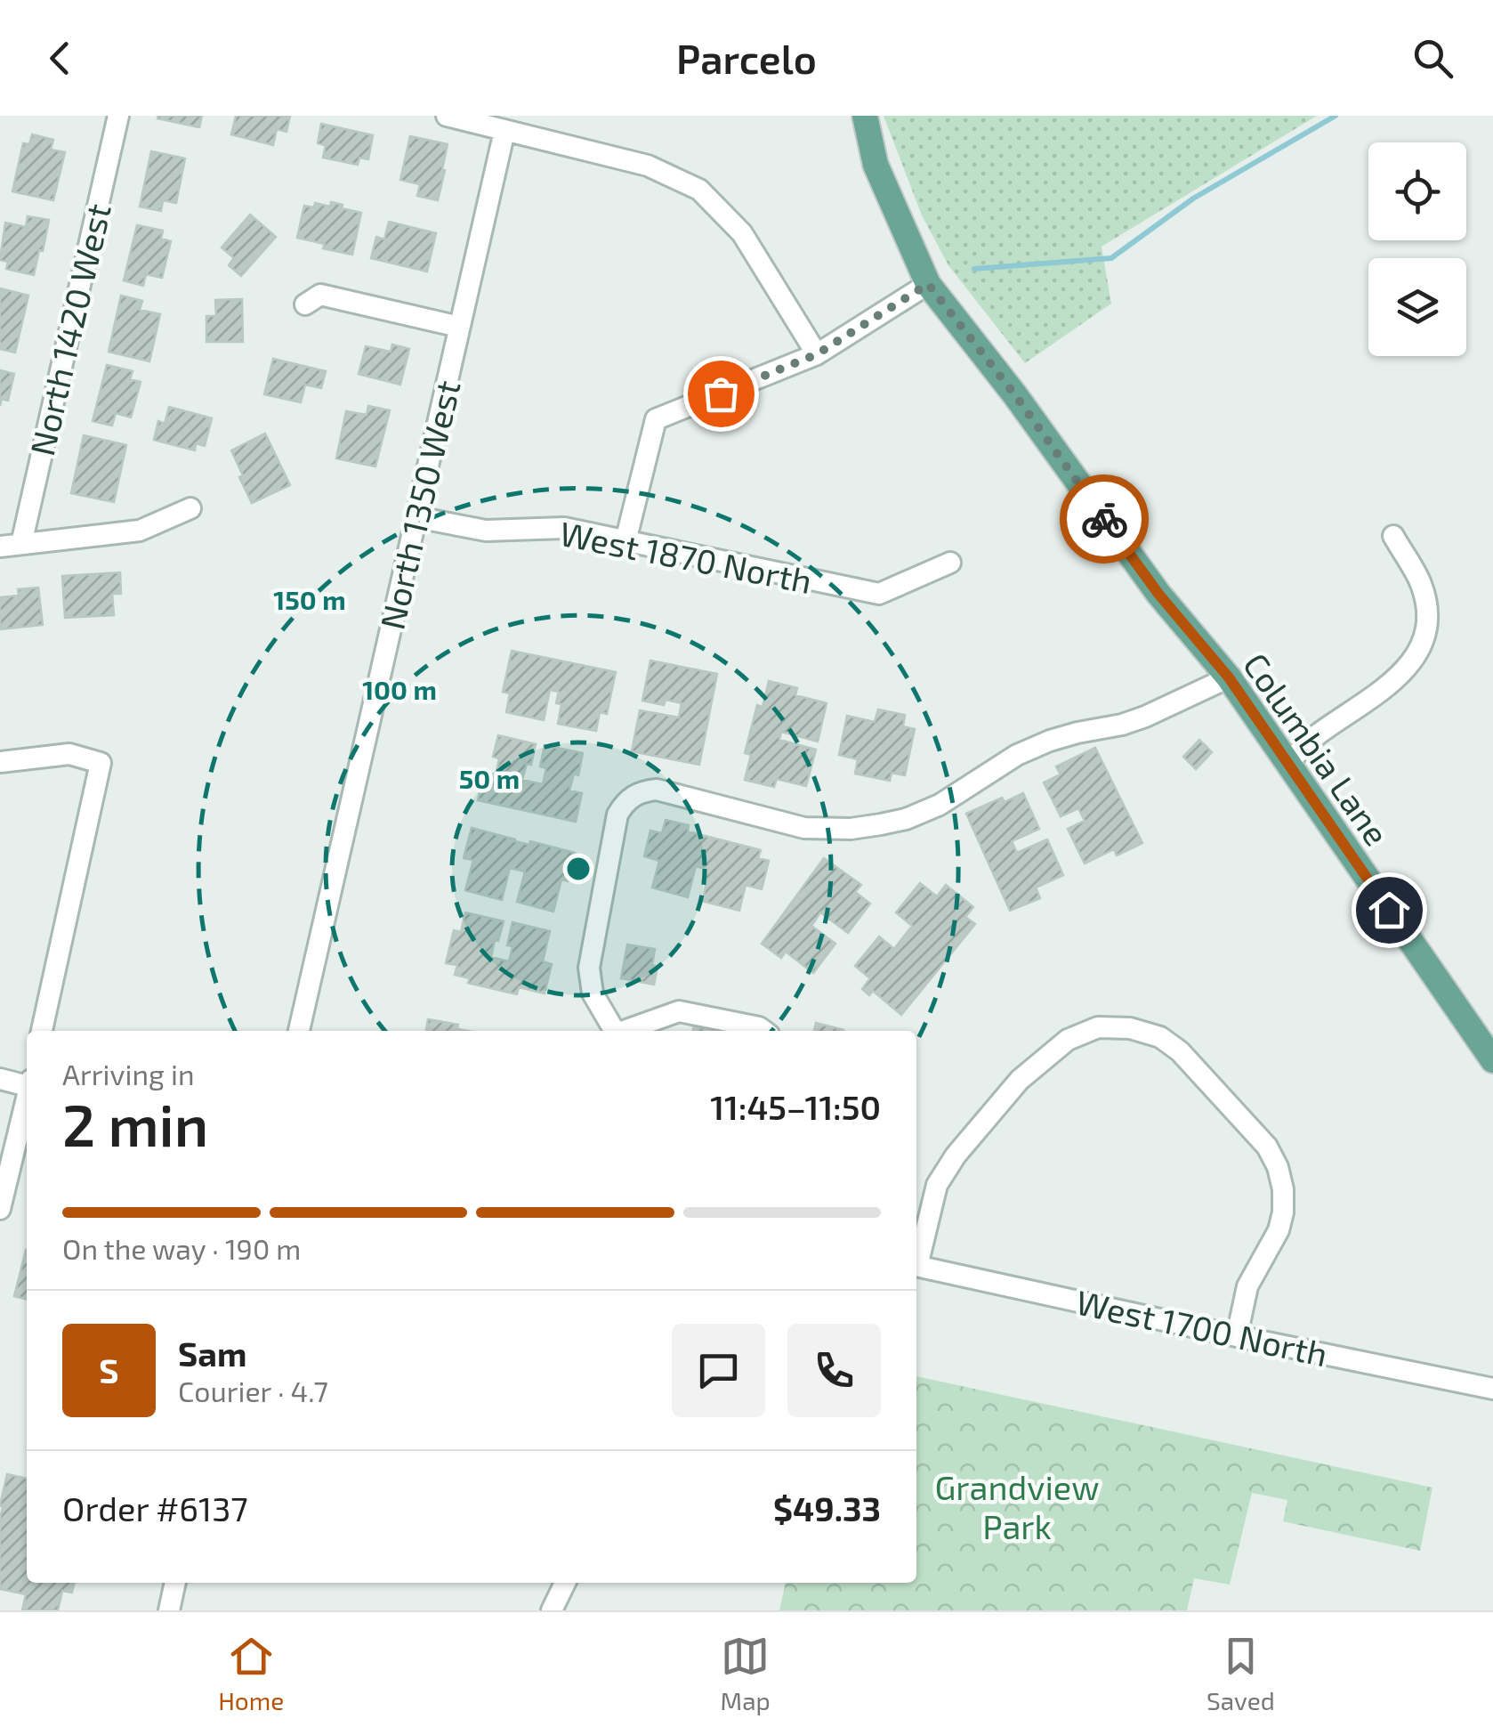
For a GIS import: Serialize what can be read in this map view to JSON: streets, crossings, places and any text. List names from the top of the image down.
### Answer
{
  "streets": {
    "main road": ["Columbia Lane"],
    "street": [
      "North 1420 West",
      "North 1350 West",
      "West 1870 North",
      "West 1700 North"
    ]
  },
  "crossings": [
    ["North 1350 West", "West 1870 North"]
  ],
  "parks": ["Grandview Park"],
  "page": {
    "header": "Parcelo",
    "heading": ["2 min", "Arriving in", "11:45–11:50"],
    "panel": [
      "Sam",
      "Courier · 4.7",
      "Order #6137",
      "$49.33"
    ],
    "bar": "On the way · 190 m",
    "round": "S",
    "tabs": ["Home", "Map", "Saved"]
  },
  "rings": ["150 m", "100 m", "50 m"]
}
